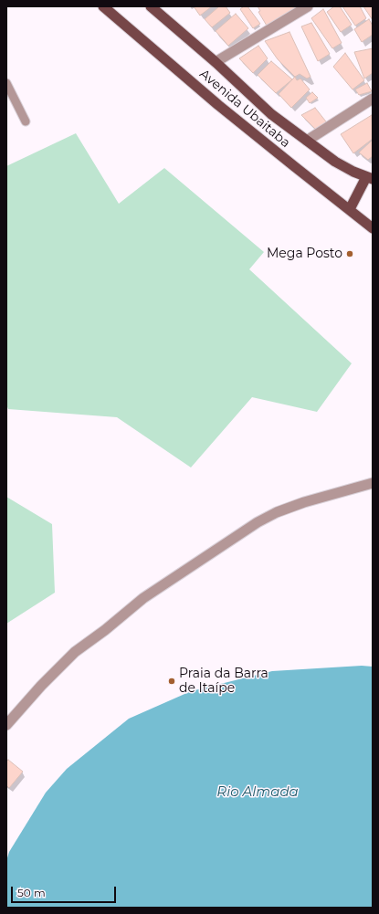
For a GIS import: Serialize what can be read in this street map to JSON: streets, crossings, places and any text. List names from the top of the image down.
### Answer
{
  "streets": {
    "main road": ["Avenida Ubaitaba"]
  },
  "water": ["Rio Almada"],
  "places": ["Mega Posto", "Praia da Barra de Itaípe"],
  "scale_bar": "50 m"
}
